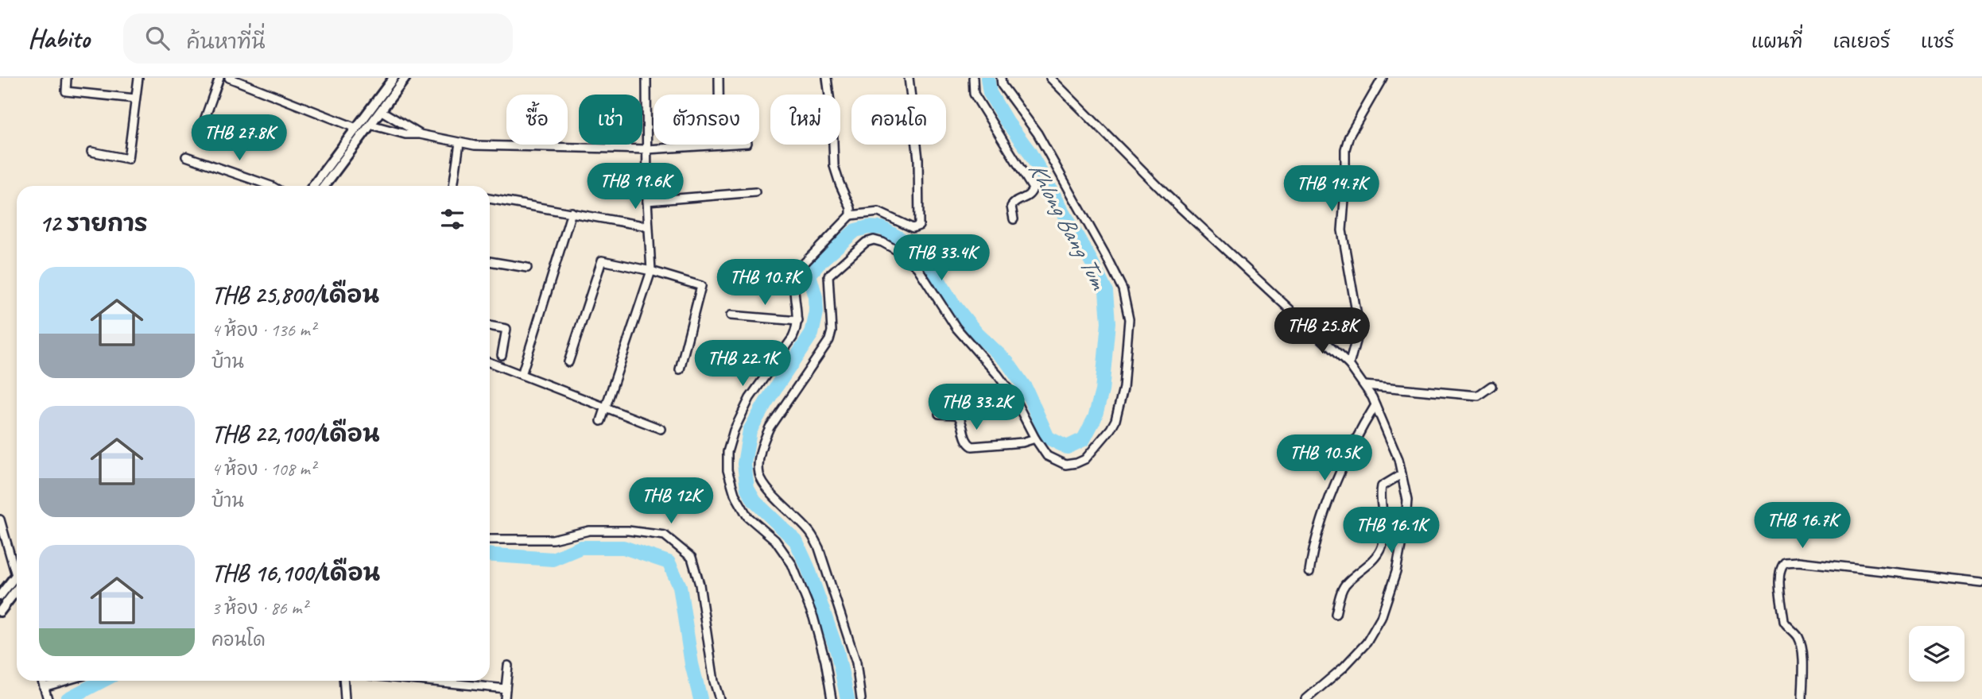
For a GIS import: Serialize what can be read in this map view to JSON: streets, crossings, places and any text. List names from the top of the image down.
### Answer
{
  "water": ["Khlong Bang Tum"],
  "page": {
    "header": "Habito",
    "search": "ค้นหาที่นี่",
    "nav": ["แผนที่", "เลเยอร์", "แชร์"],
    "chip": [
      "ซื้อ",
      "เช่า",
      "ตัวกรอง",
      "ใหม่",
      "คอนโด"
    ],
    "price": [
      "THB 27.8K",
      "THB 19.6K",
      "THB 14.7K",
      "THB 33.4K",
      "THB 10.7K",
      "THB 25.8K",
      "THB 22.1K",
      "THB 33.2K",
      "THB 10.5K",
      "THB 12K",
      "THB 16.7K",
      "THB 16.1K"
    ],
    "heading": "12 รายการ",
    "list": [
      {
        "name": "THB 25,800/เดือน",
        "note": "4 ห้อง · 136 m² · บ้าน"
      },
      {
        "name": "THB 22,100/เดือน",
        "note": "4 ห้อง · 108 m² · บ้าน"
      },
      {
        "name": "THB 16,100/เดือน",
        "note": "3 ห้อง · 86 m² · คอนโด"
      }
    ]
  }
}
